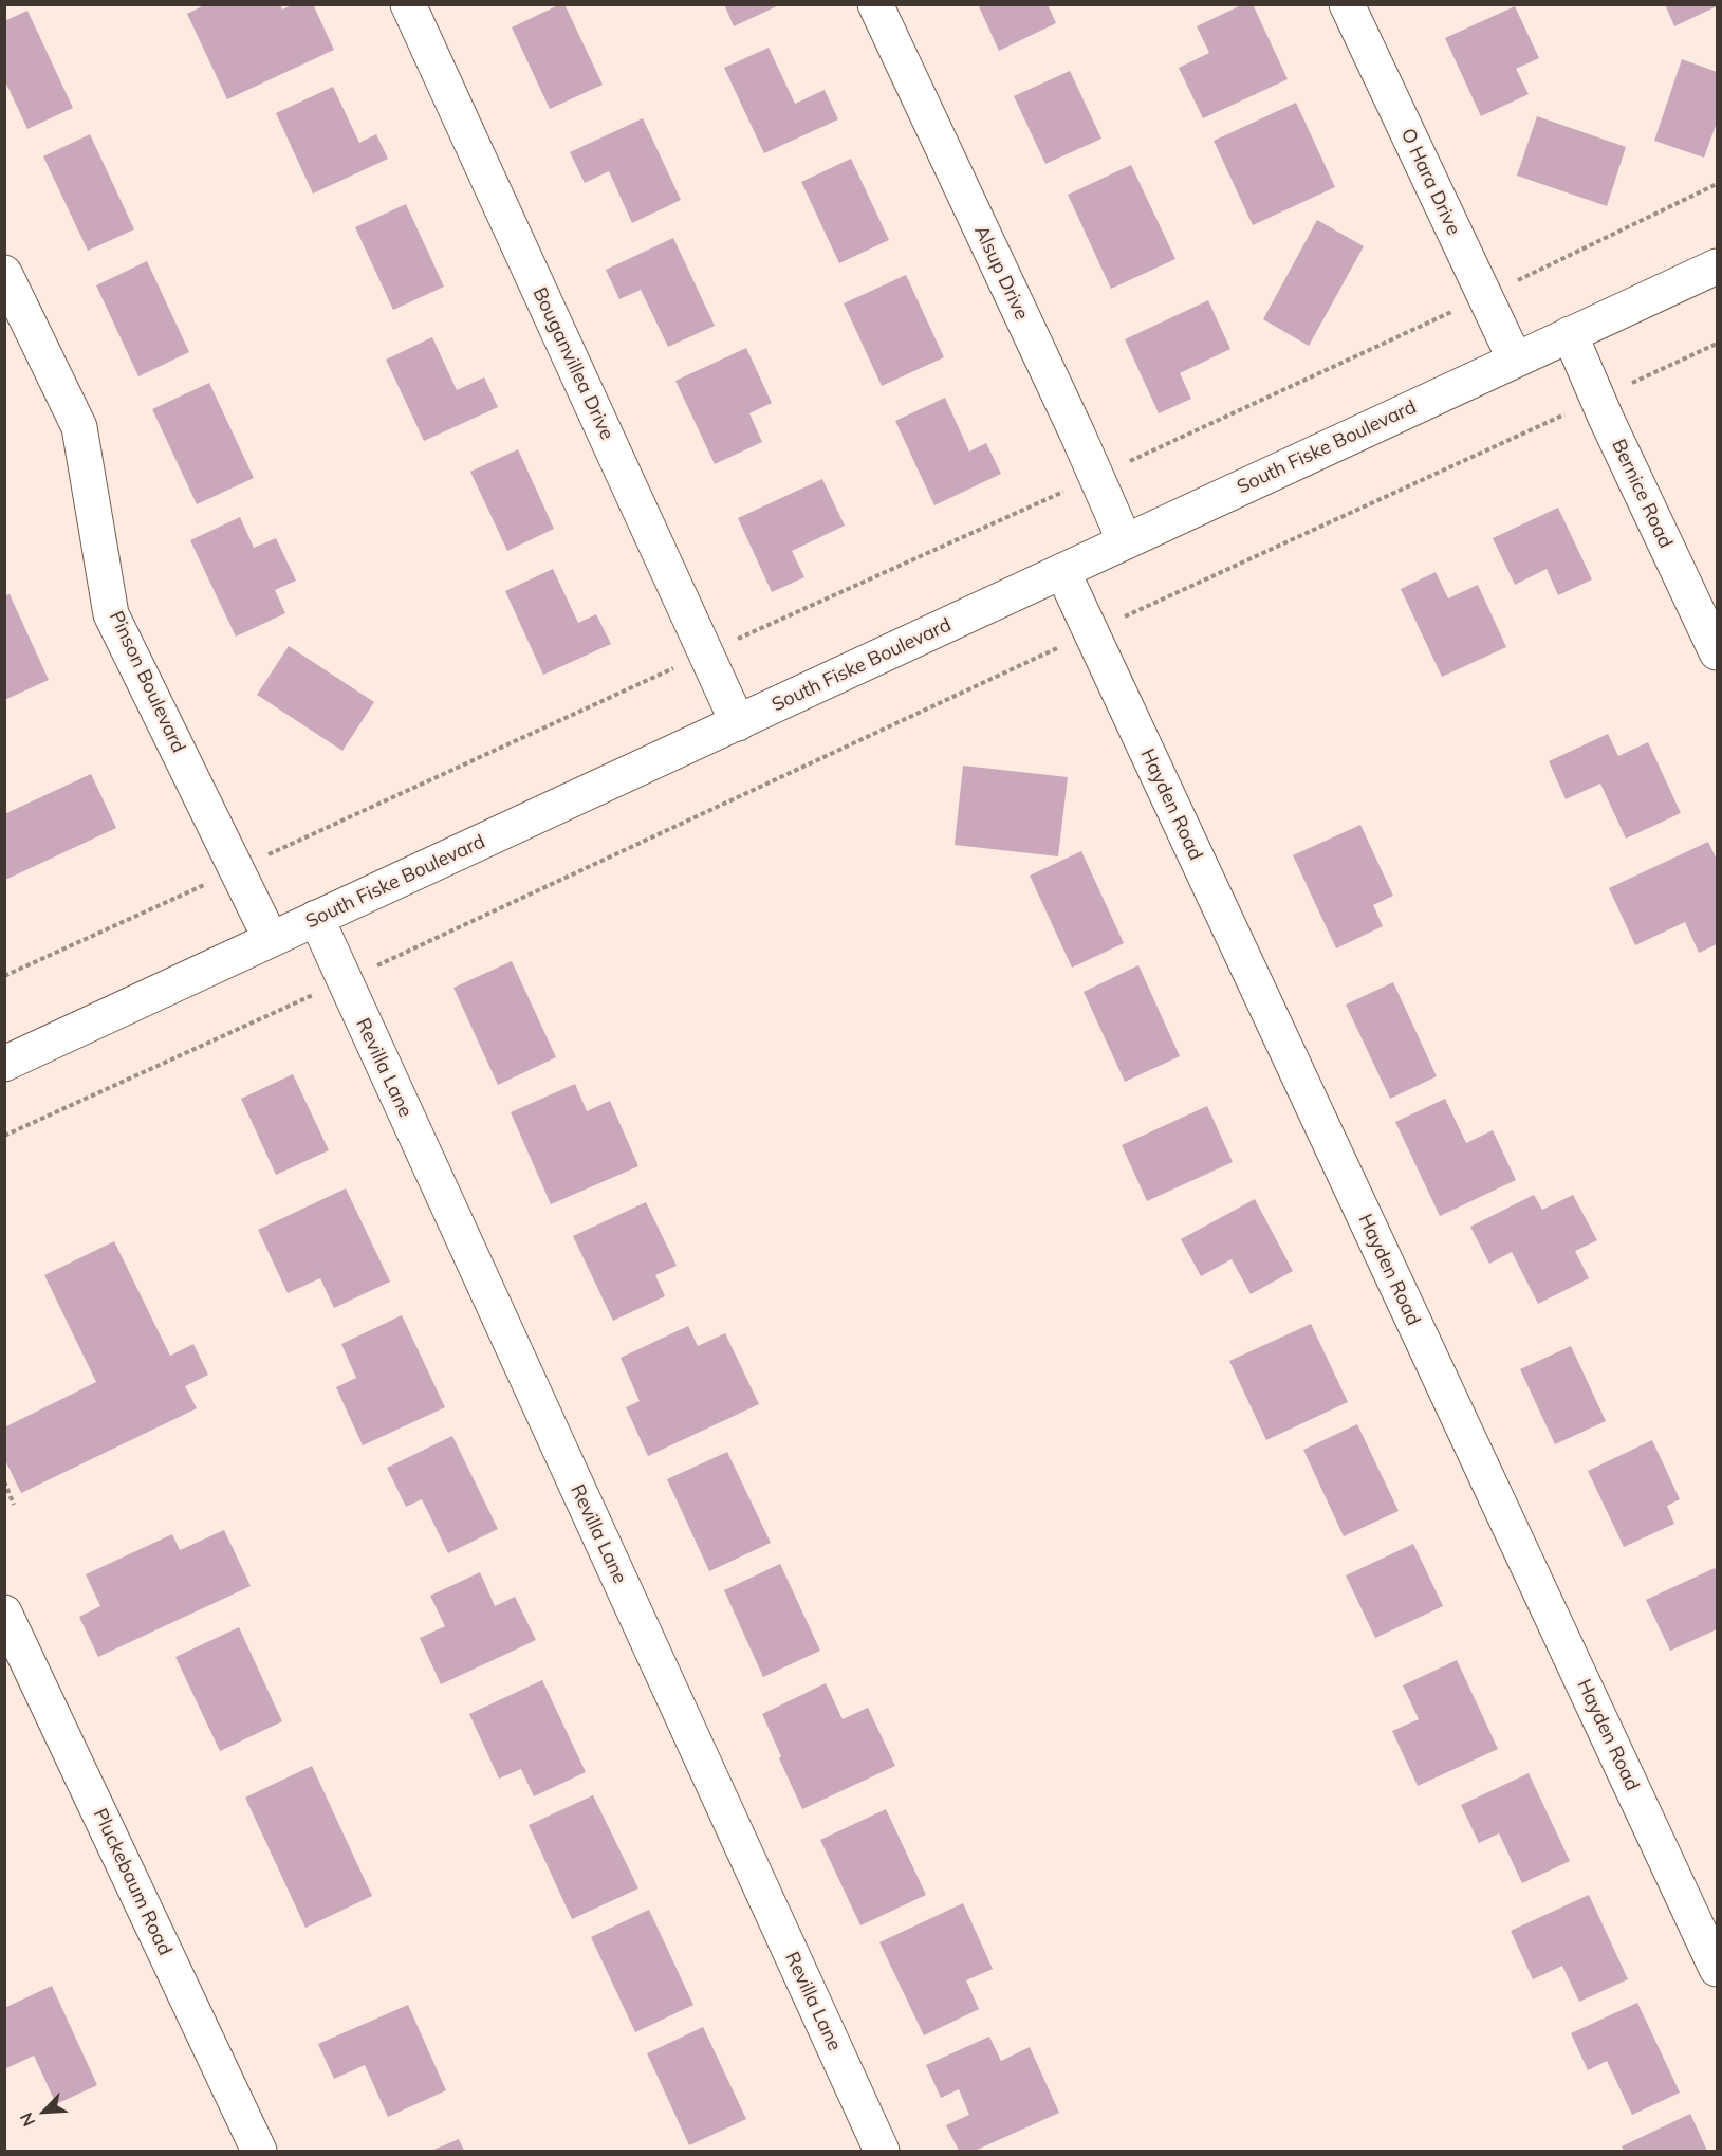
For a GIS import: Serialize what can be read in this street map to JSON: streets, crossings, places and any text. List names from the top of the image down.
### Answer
{
  "streets": {
    "street": [
      "O Hara Drive",
      "Alsup Drive",
      "Bouganvillea Drive",
      "South Fiske Boulevard",
      "Bernice Road",
      "Pinson Boulevard",
      "Hayden Road",
      "Revilla Lane",
      "Pluckebaum Road"
    ]
  },
  "crossings": [
    ["O Hara Drive", "South Fiske Boulevard"],
    ["Alsup Drive", "South Fiske Boulevard"],
    ["Bouganvillea Drive", "South Fiske Boulevard"],
    ["South Fiske Boulevard", "Bernice Road"],
    ["South Fiske Boulevard", "Pinson Boulevard"],
    ["South Fiske Boulevard", "Hayden Road"],
    ["South Fiske Boulevard", "Revilla Lane"]
  ],
  "north": "bottom left"
}
